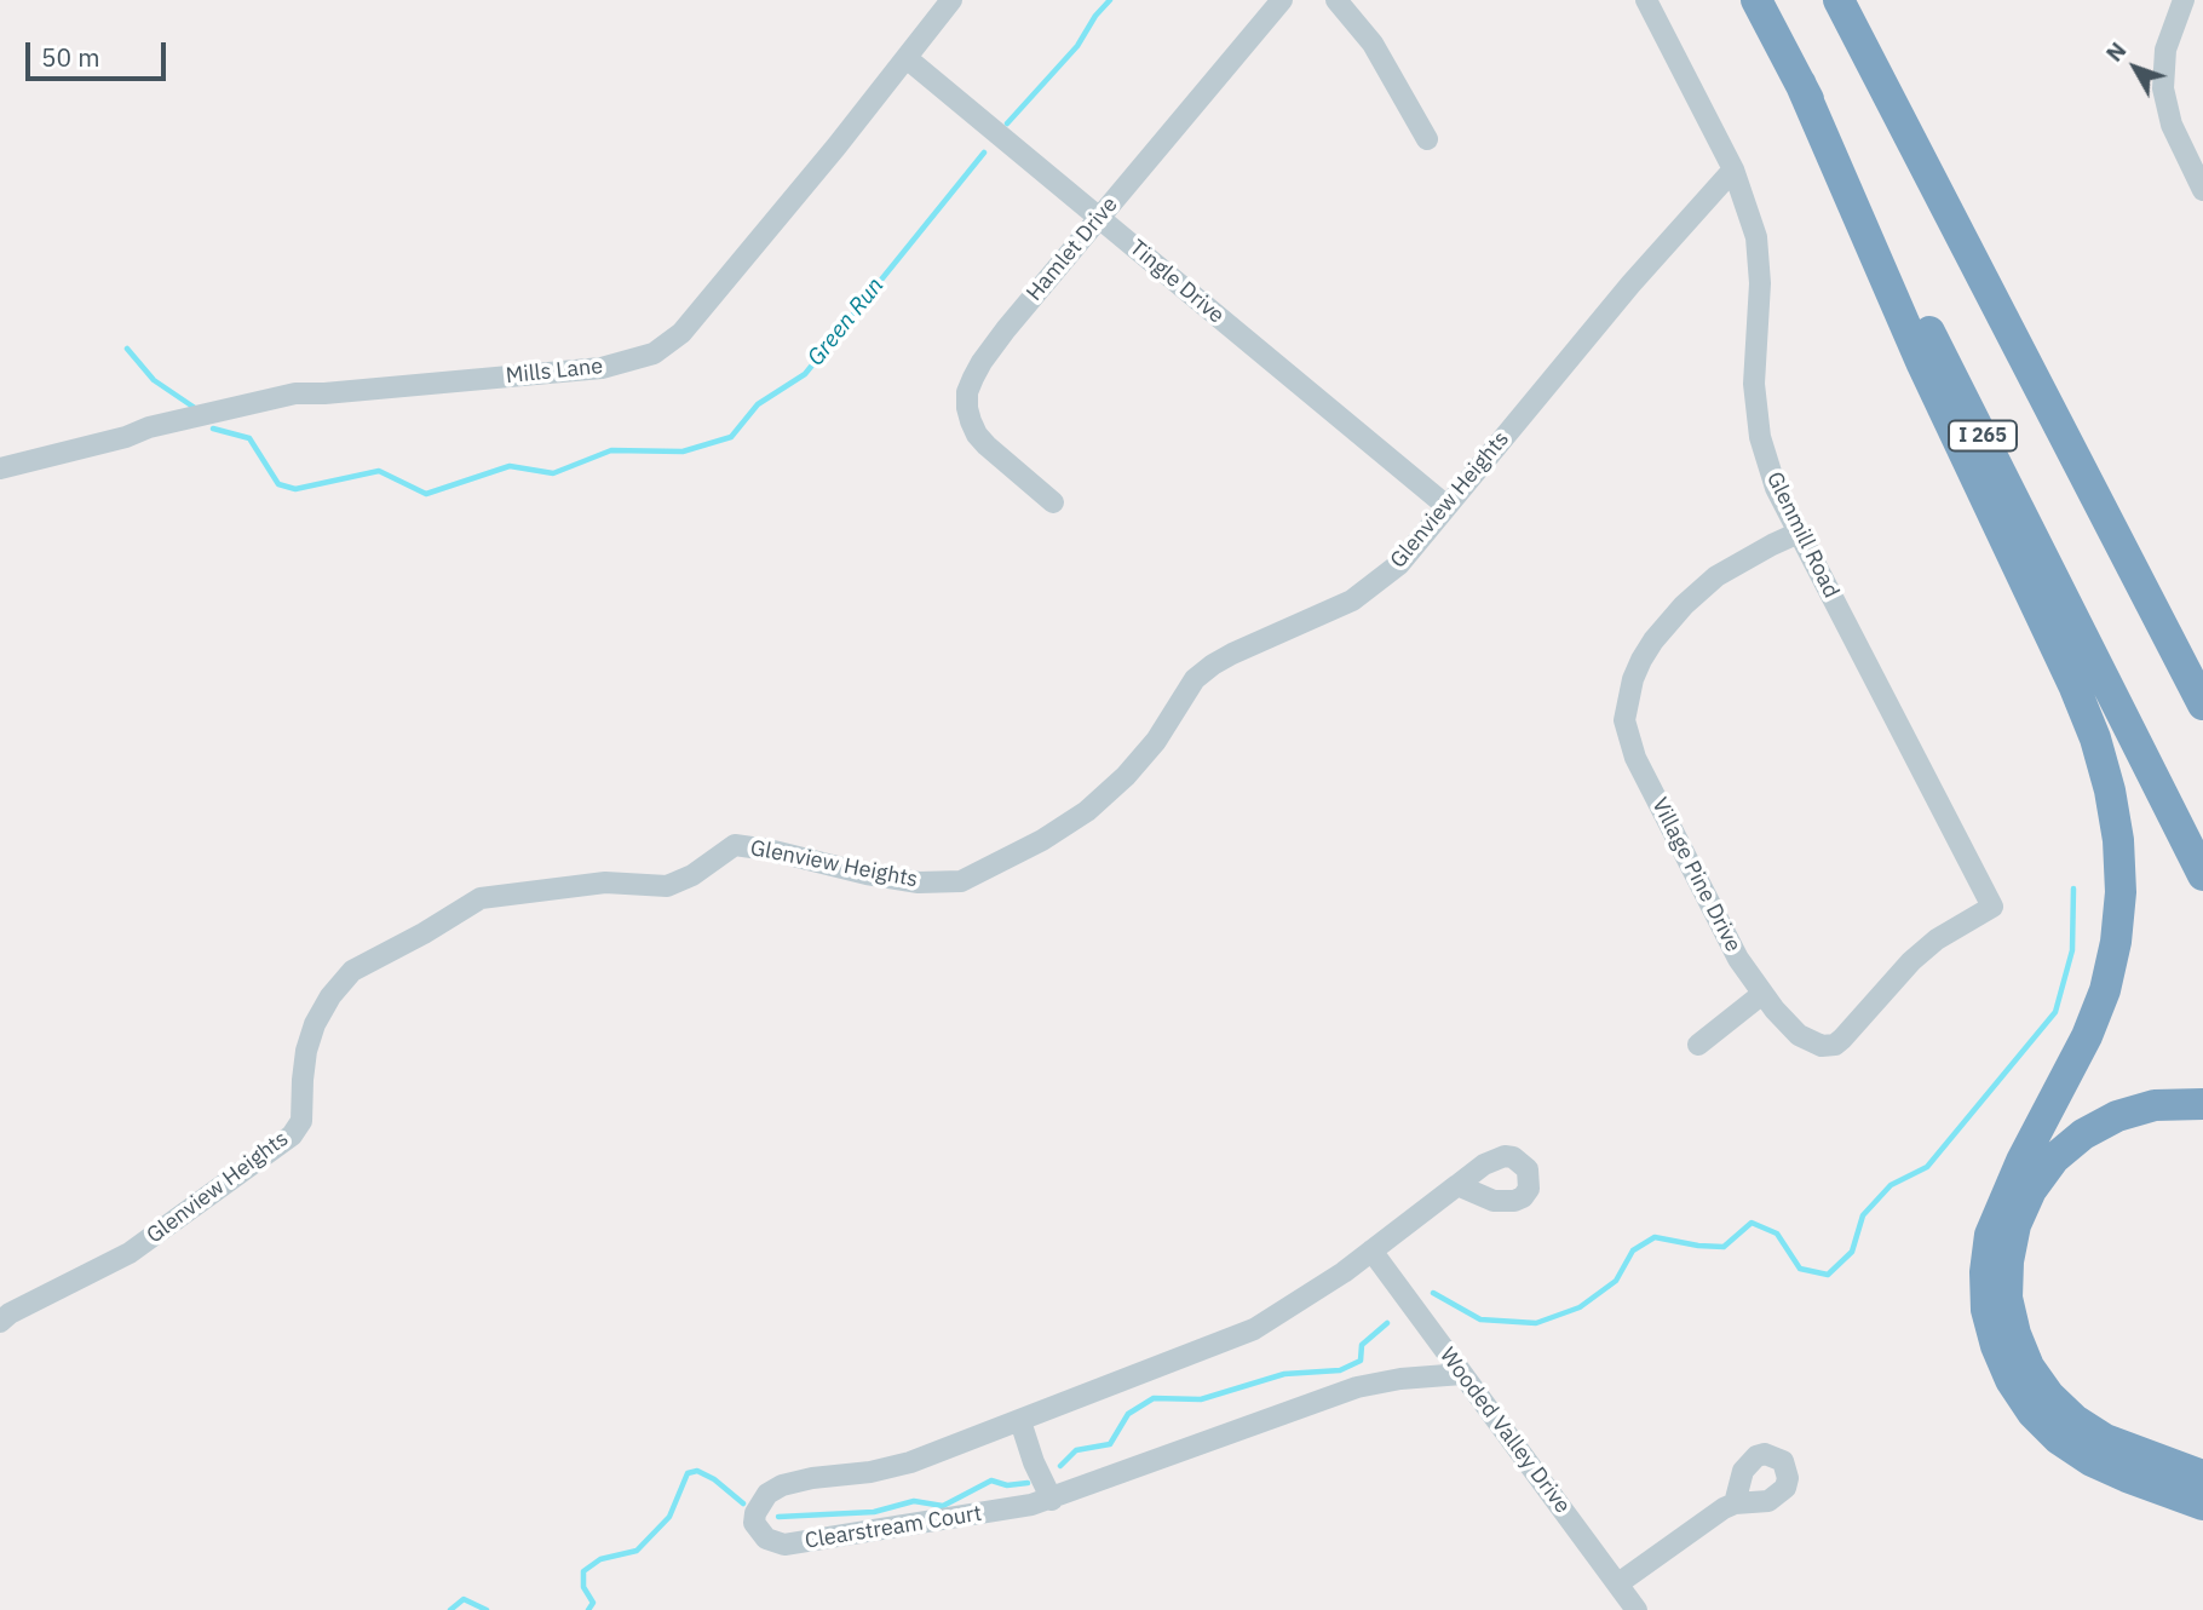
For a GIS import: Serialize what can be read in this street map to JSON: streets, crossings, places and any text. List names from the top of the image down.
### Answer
{
  "streets": {
    "highway": ["I 265"],
    "street": [
      "Hamlet Drive",
      "Tingle Drive",
      "Mills Lane",
      "Glenview Heights",
      "Glenmill Road",
      "Village Pine Drive",
      "Wooded Valley Drive",
      "Clearstream Court"
    ]
  },
  "crossings": [
    ["Hamlet Drive", "Tingle Drive"],
    ["Tingle Drive", "Mills Lane"],
    ["Tingle Drive", "Glenview Heights"],
    ["Glenview Heights", "Glenmill Road"],
    ["Glenmill Road", "Village Pine Drive"],
    ["Wooded Valley Drive", "Clearstream Court"]
  ],
  "water": ["Green Run"],
  "scale_bar": "50 m",
  "north": "top left"
}
